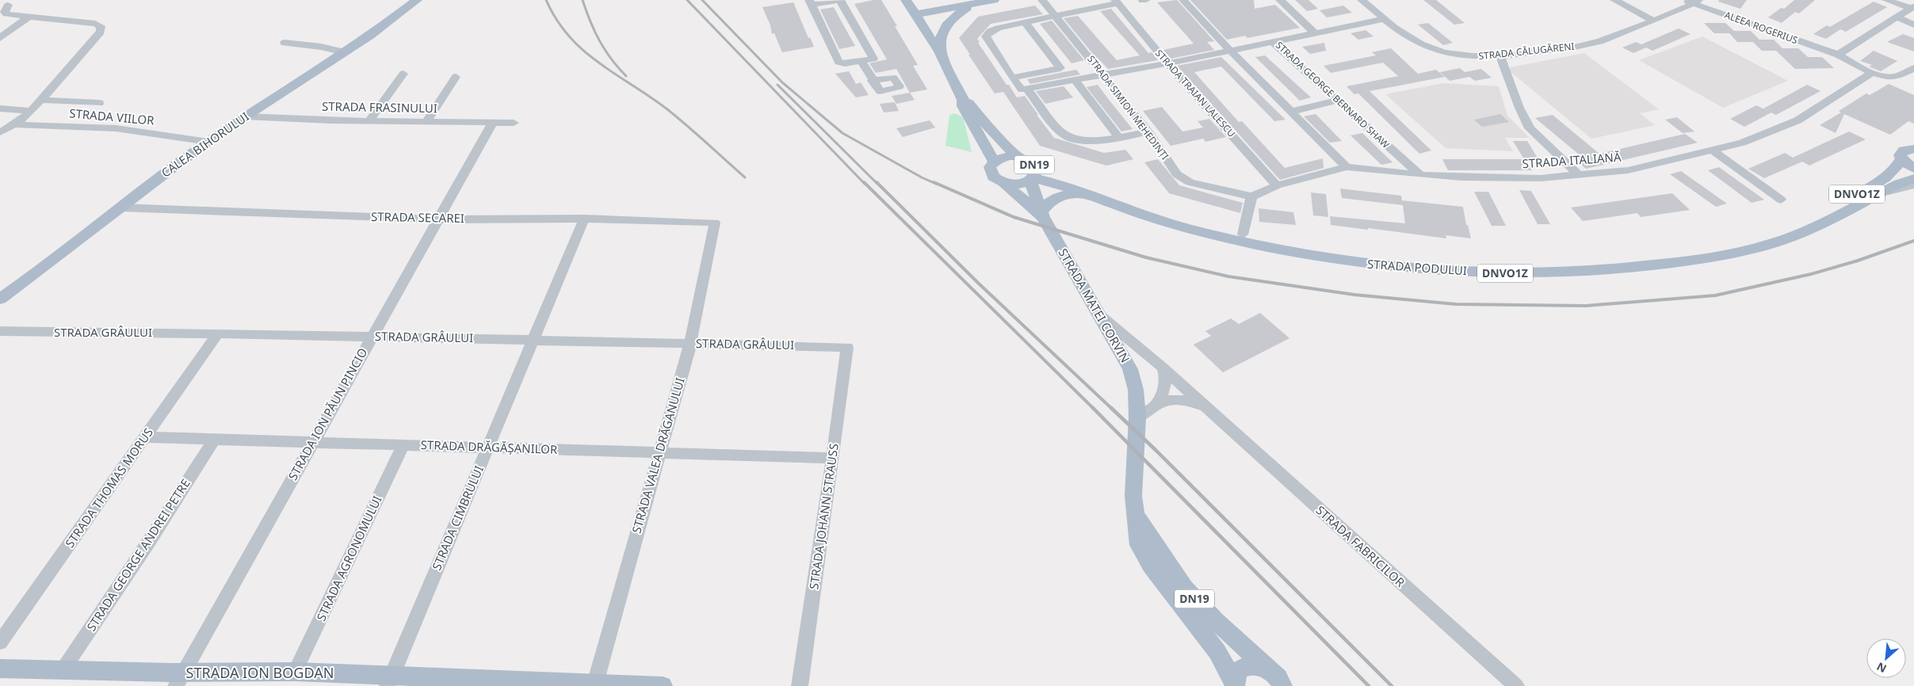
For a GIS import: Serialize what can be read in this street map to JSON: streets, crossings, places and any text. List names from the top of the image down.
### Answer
{
  "streets": {
    "main road": [
      "CALEA BIHORULUI",
      "DN19",
      "DNVO1Z",
      "STRADA PODULUI",
      "STRADA MATEI CORVIN",
      "STRADA ION BOGDAN"
    ],
    "street": [
      "ALEEA ROGERIUS",
      "STRADA CĂLUGĂRENI",
      "STRADA TRAIAN LALESCU",
      "STRADA GEORGE BERNARD SHAW",
      "STRADA FRASINULUI",
      "STRADA SIMION MEHEDINȚI",
      "STRADA VIILOR",
      "STRADA ITALIANĂ",
      "STRADA SECAREI",
      "STRADA GRÂULUI",
      "STRADA ION PĂUN PINCIO",
      "STRADA DRĂGĂȘANILOR",
      "STRADA VALEA DRĂGANULUI",
      "STRADA THOMAS MORUS",
      "STRADA JOHANN STRAUSS",
      "STRADA CIMBRULUI",
      "STRADA FABRICILOR",
      "STRADA GEORGE ANDREI PETRE",
      "STRADA AGRONOMULUI"
    ]
  },
  "crossings": [
    ["ALEEA ROGERIUS", "STRADA CĂLUGĂRENI"],
    ["ALEEA ROGERIUS", "STRADA ITALIANĂ"],
    ["STRADA CĂLUGĂRENI", "STRADA GEORGE BERNARD SHAW"],
    ["STRADA TRAIAN LALESCU", "STRADA ITALIANĂ"],
    ["STRADA GEORGE BERNARD SHAW", "STRADA ITALIANĂ"],
    ["STRADA FRASINULUI", "CALEA BIHORULUI"],
    ["STRADA FRASINULUI", "STRADA ION PĂUN PINCIO"],
    ["STRADA SIMION MEHEDINȚI", "STRADA ITALIANĂ"],
    ["STRADA VIILOR", "CALEA BIHORULUI"],
    ["CALEA BIHORULUI", "STRADA SECAREI"],
    ["DN19", "STRADA PODULUI"],
    ["DN19", "STRADA MATEI CORVIN"],
    ["DNVO1Z", "STRADA PODULUI"],
    ["STRADA SECAREI", "STRADA ION PĂUN PINCIO"],
    ["STRADA SECAREI", "STRADA VALEA DRĂGANULUI"],
    ["STRADA SECAREI", "STRADA CIMBRULUI"],
    ["STRADA MATEI CORVIN", "STRADA FABRICILOR"],
    ["STRADA GRÂULUI", "STRADA ION PĂUN PINCIO"],
    ["STRADA GRÂULUI", "STRADA VALEA DRĂGANULUI"],
    ["STRADA GRÂULUI", "STRADA THOMAS MORUS"],
    ["STRADA GRÂULUI", "STRADA JOHANN STRAUSS"],
    ["STRADA GRÂULUI", "STRADA CIMBRULUI"],
    ["STRADA ION PĂUN PINCIO", "STRADA DRĂGĂȘANILOR"],
    ["STRADA ION PĂUN PINCIO", "STRADA ION BOGDAN"],
    ["STRADA DRĂGĂȘANILOR", "STRADA VALEA DRĂGANULUI"],
    ["STRADA DRĂGĂȘANILOR", "STRADA THOMAS MORUS"],
    ["STRADA DRĂGĂȘANILOR", "STRADA JOHANN STRAUSS"],
    ["STRADA DRĂGĂȘANILOR", "STRADA CIMBRULUI"],
    ["STRADA DRĂGĂȘANILOR", "STRADA GEORGE ANDREI PETRE"],
    ["STRADA DRĂGĂȘANILOR", "STRADA AGRONOMULUI"],
    ["STRADA VALEA DRĂGANULUI", "STRADA ION BOGDAN"],
    ["STRADA CIMBRULUI", "STRADA ION BOGDAN"],
    ["STRADA GEORGE ANDREI PETRE", "STRADA ION BOGDAN"],
    ["STRADA AGRONOMULUI", "STRADA ION BOGDAN"]
  ],
  "north": "bottom left"
}
